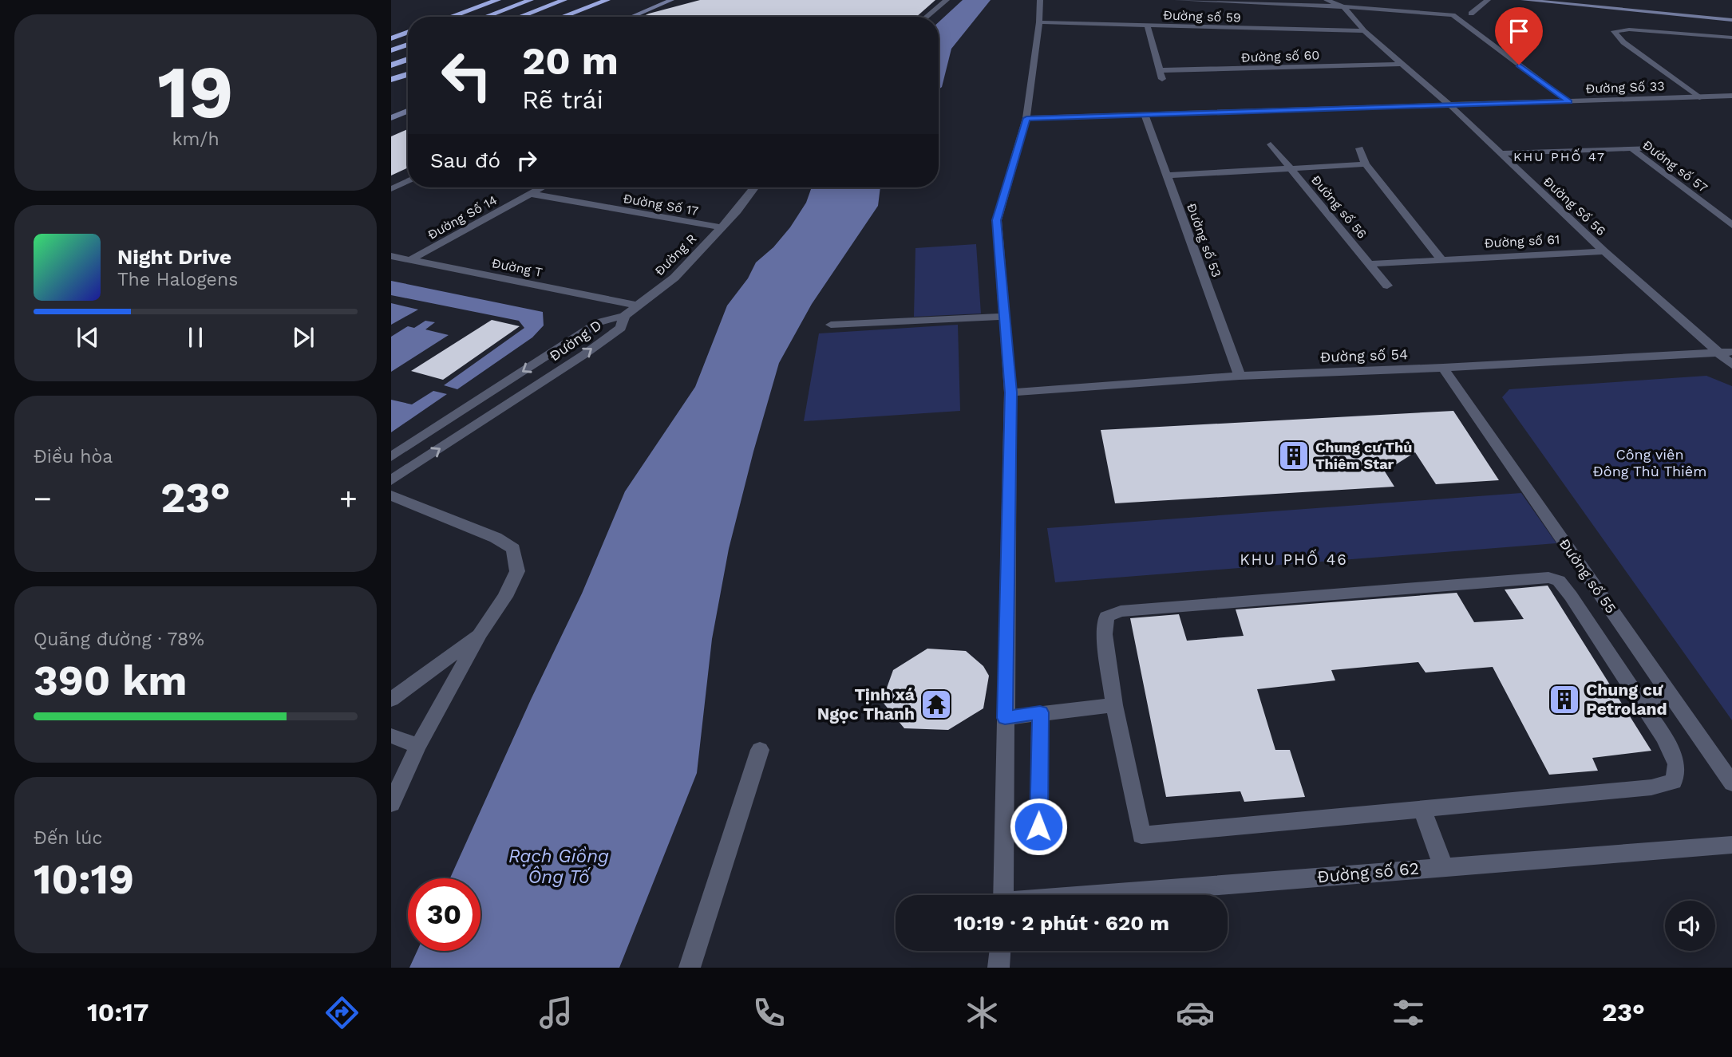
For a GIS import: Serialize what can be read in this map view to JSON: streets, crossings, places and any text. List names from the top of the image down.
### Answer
{
  "streets": {
    "street": [
      "Đường số 59",
      "Đường số 60",
      "Đường Số 33",
      "Đường số 57",
      "Đường Số 17",
      "Đường Số 56",
      "Đường số 56",
      "Đường Số 14",
      "Đường số 53",
      "Đường số 61",
      "Đường R",
      "Đường T",
      "Đường D",
      "Đường số 54",
      "Đường số 55",
      "Đường số 62"
    ]
  },
  "crossings": [
    ["Đường số 59", "Đường Số 56"],
    ["Đường số 60", "Đường Số 56"],
    ["Đường Số 33", "Đường Số 56"],
    ["Đường Số 17", "Đường Số 14"],
    ["Đường Số 17", "Đường R"],
    ["Đường Số 56", "Đường số 61"],
    ["Đường Số 56", "Đường số 54"],
    ["Đường số 56", "Đường số 61"],
    ["Đường Số 14", "Đường T"],
    ["Đường số 53", "Đường số 54"],
    ["Đường R", "Đường T"],
    ["Đường R", "Đường D"],
    ["Đường số 54", "Đường số 55"]
  ],
  "districts": ["KHU PHỐ 47", "KHU PHỐ 46"],
  "water": ["Rạch Giồng Ông Tố"],
  "parks": ["Công viên Đông Thủ Thiêm"],
  "places": {
    "building": ["Chung cư Thủ Thiêm Star", "Chung cư Petroland"],
    "temple": ["Tịnh xá Ngọc Thanh"]
  },
  "page": {
    "tile": [
      ["19", "km/h"],
      "Điều hòa",
      ["Quãng đường · 78%", "390 km"],
      ["Đến lúc", "10:19"]
    ],
    "turn": ["20 m", "Rẽ trái"],
    "then": "Sau đó",
    "song": ["Night Drive", "The Halogens"],
    "heat": ["−", "23°", "+"],
    "limit": "30",
    "trip": "10:19 · 2 phút · 620 m",
    "tabs": ["10:17", "23°"]
  }
}
